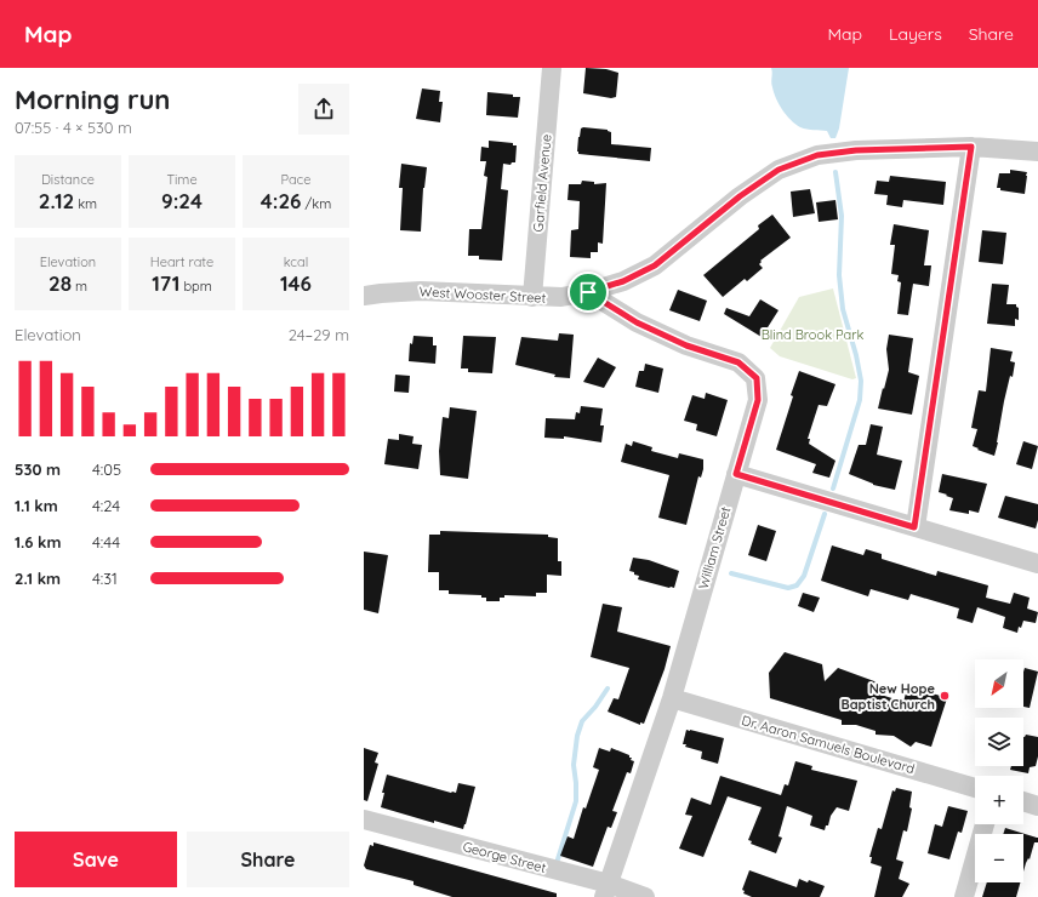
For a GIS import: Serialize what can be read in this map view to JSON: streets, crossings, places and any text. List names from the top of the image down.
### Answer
{
  "streets": {
    "street": [
      "Garfield Avenue",
      "West Wooster Street",
      "William Street",
      "Dr. Aaron Samuels Boulevard",
      "George Street"
    ]
  },
  "crossings": [
    ["Garfield Avenue", "West Wooster Street"],
    ["West Wooster Street", "William Street"],
    ["William Street", "Dr. Aaron Samuels Boulevard"],
    ["William Street", "George Street"]
  ],
  "parks": ["Blind Brook Park"],
  "places": ["New Hope Baptist Church"],
  "north": "bottom left",
  "page": {
    "header": "Map",
    "nav": ["Map", "Layers", "Share"],
    "heading": ["Morning run", "07:55 · 4 × 530 m"],
    "stats": [
      ["Distance", "2.12 km"],
      ["Time", "9:24"],
      ["Pace", "4:26 /km"],
      ["Elevation", "28 m"],
      ["Heart rate", "171 bpm"],
      ["kcal", "146"]
    ],
    "chart": ["Elevation", "24–29 m"],
    "list": [
      {
        "name": "530 m",
        "note": "4:05"
      },
      {
        "name": "1.1 km",
        "note": "4:24"
      },
      {
        "name": "1.6 km",
        "note": "4:44"
      },
      {
        "name": "2.1 km",
        "note": "4:31"
      }
    ],
    "map_buttons": ["+", "−"],
    "buttons": ["Save", "Share"]
  }
}
